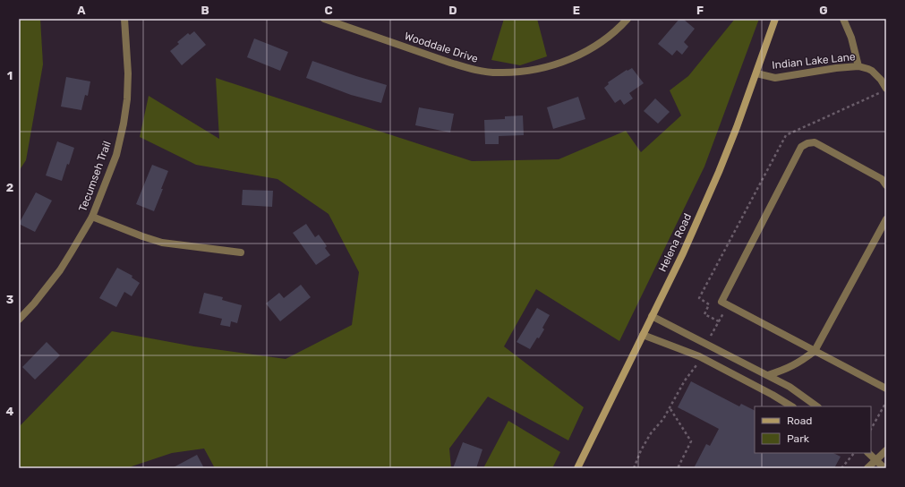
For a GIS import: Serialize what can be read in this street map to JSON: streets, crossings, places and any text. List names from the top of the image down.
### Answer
{
  "streets": {
    "main road": ["Helena Road"],
    "street": ["Wooddale Drive", "Indian Lake Lane", "Tecumseh Trail"]
  },
  "crossings": [
    ["Indian Lake Lane", "Helena Road"]
  ],
  "legend": ["Road", "Park"],
  "grid": {
    "columns": [
      "A",
      "B",
      "C",
      "D",
      "E",
      "F",
      "G"
    ],
    "rows": [
      "1",
      "2",
      "3",
      "4"
    ]
  }
}
